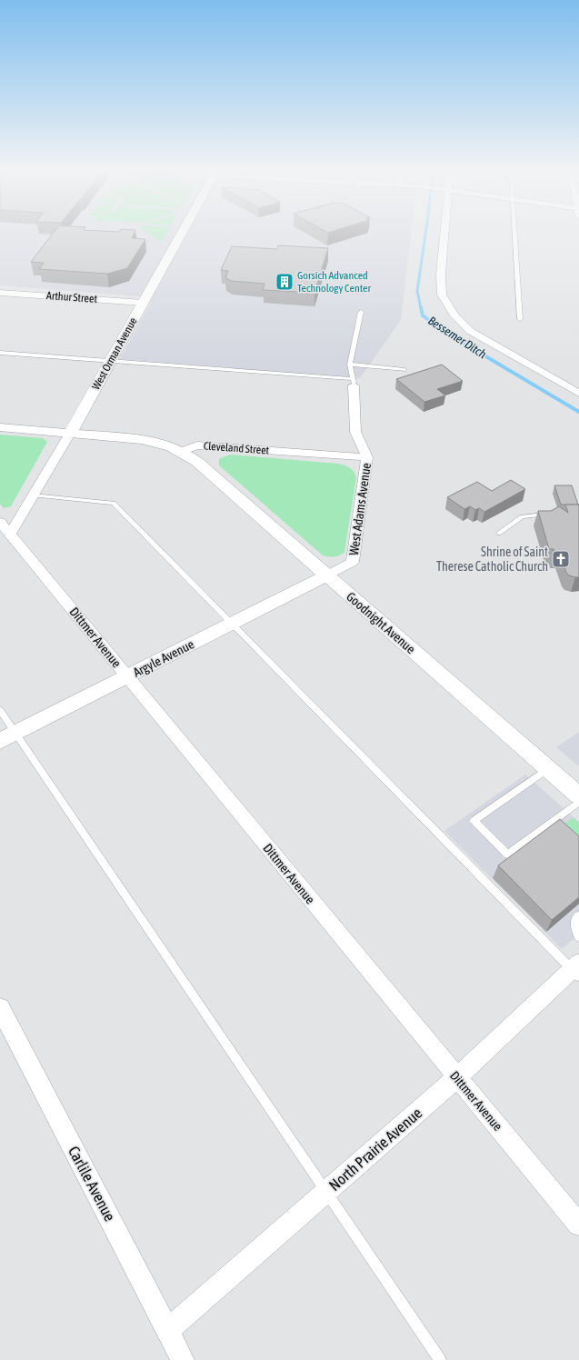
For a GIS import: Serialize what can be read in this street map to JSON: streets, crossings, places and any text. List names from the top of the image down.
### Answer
{
  "streets": {
    "street": [
      "Arthur Street",
      "West Orman Avenue",
      "Cleveland Street",
      "West Adams Avenue",
      "Goodnight Avenue",
      "Dittmer Avenue",
      "Argyle Avenue",
      "North Prairie Avenue",
      "Carlile Avenue"
    ]
  },
  "crossings": [
    ["Arthur Street", "West Orman Avenue"],
    ["West Orman Avenue", "Dittmer Avenue"],
    ["Cleveland Street", "West Adams Avenue"],
    ["Cleveland Street", "Goodnight Avenue"],
    ["West Adams Avenue", "Goodnight Avenue"],
    ["West Adams Avenue", "Argyle Avenue"],
    ["Goodnight Avenue", "Argyle Avenue"],
    ["Dittmer Avenue", "Argyle Avenue"],
    ["Dittmer Avenue", "North Prairie Avenue"],
    ["North Prairie Avenue", "Carlile Avenue"]
  ],
  "water": ["Bessemer Ditch"],
  "places": {
    "building": ["Gorsich Advanced Technology Center"],
    "church": ["Shrine of Saint Therese Catholic Church"]
  }
}
